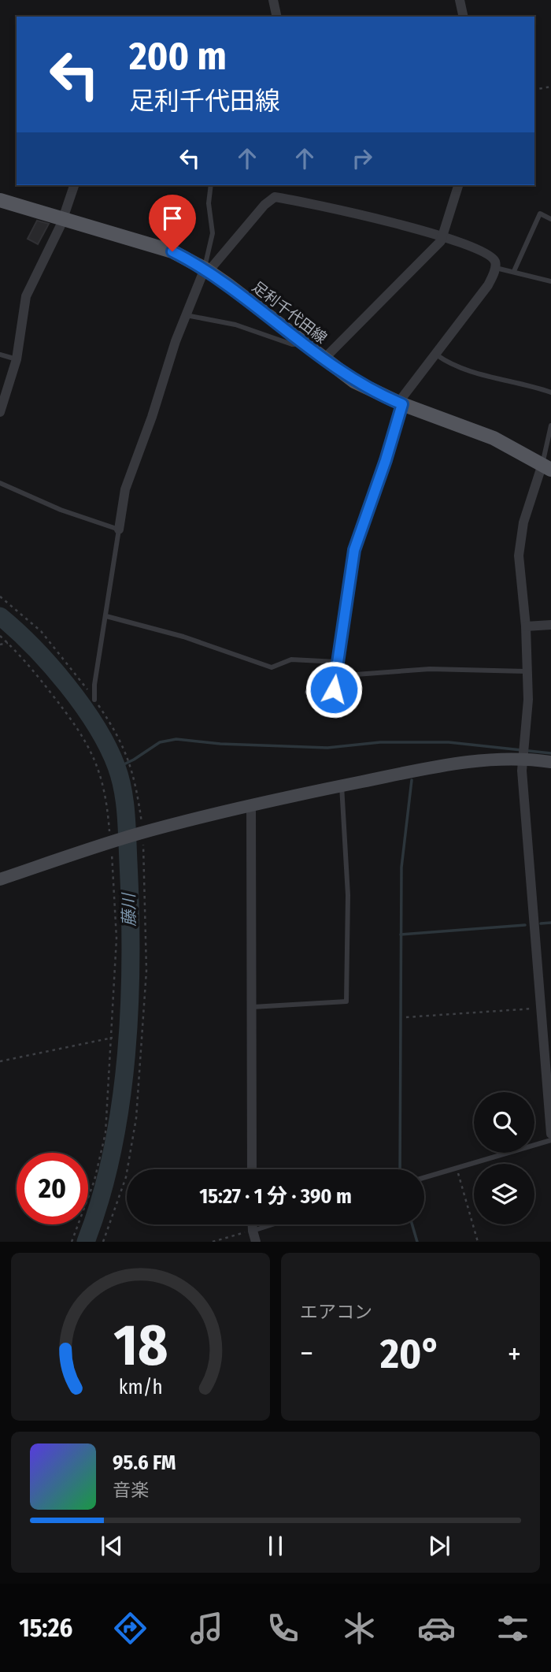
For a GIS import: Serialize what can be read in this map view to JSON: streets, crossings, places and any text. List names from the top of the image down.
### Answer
{
  "streets": {
    "main road": ["足利千代田線"]
  },
  "water": ["藤川"],
  "page": {
    "turn": ["200 m", "足利千代田線"],
    "limit": "20",
    "trip": "15:27 · 1 分 · 390 m",
    "tile": "エアコン",
    "heat": ["−", "20°", "+"],
    "song": ["95.6 FM", "音楽"],
    "tabs": "15:26",
    "gauge": ["18", "km/h"]
  }
}
